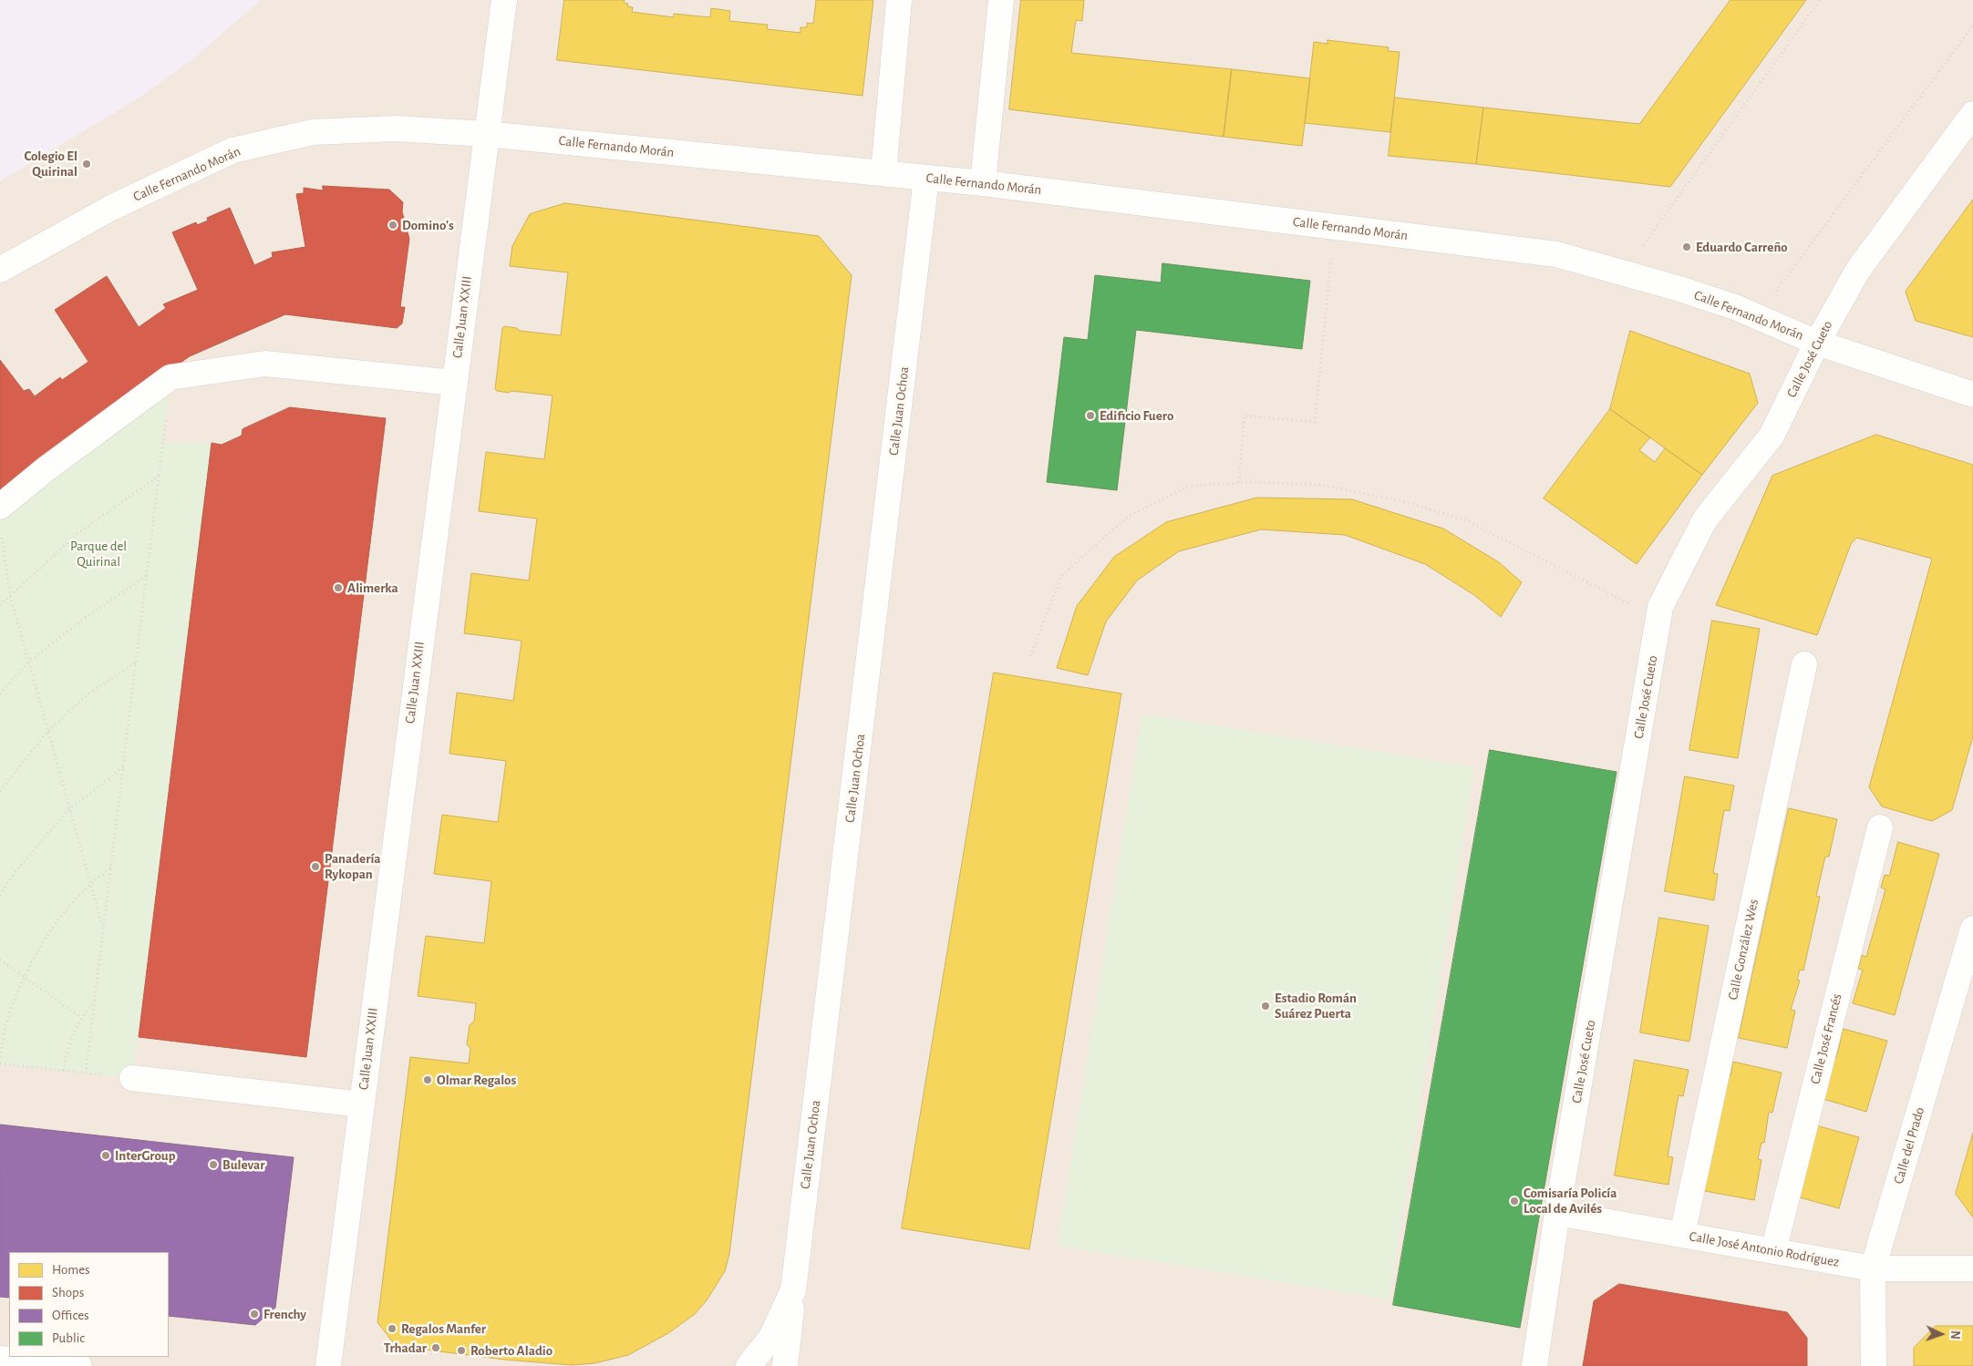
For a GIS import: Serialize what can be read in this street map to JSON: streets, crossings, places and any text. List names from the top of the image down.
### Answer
{
  "streets": {
    "street": [
      "Calle Fernando Morán",
      "Calle Juan XXIII",
      "Calle José Cueto",
      "Calle Juan Ochoa",
      "Calle González Wes",
      "Calle José Francés",
      "Calle del Prado",
      "Calle José Antonio Rodríguez"
    ]
  },
  "crossings": [
    ["Calle Fernando Morán", "Calle Juan XXIII"],
    ["Calle Fernando Morán", "Calle José Cueto"],
    ["Calle Fernando Morán", "Calle Juan Ochoa"],
    ["Calle José Cueto", "Calle José Antonio Rodríguez"],
    ["Calle González Wes", "Calle José Antonio Rodríguez"],
    ["Calle José Francés", "Calle José Antonio Rodríguez"],
    ["Calle del Prado", "Calle José Antonio Rodríguez"]
  ],
  "parks": ["Parque del Quirinal"],
  "places": [
    "Colegio El Quirinal",
    "Domino's",
    "Eduardo Carreño",
    "Edificio Fuero",
    "Alimerka",
    "Panadería Rykopan",
    "Estadio Román Suárez Puerta",
    "Olmar Regalos",
    "InterGroup",
    "Bulevar",
    "Comisaría Policía Local de Avilés",
    "Frenchy",
    "Regalos Manfer",
    "Trhadar",
    "Roberto Aladio"
  ],
  "legend": [
    "Homes",
    "Shops",
    "Offices",
    "Public"
  ],
  "north": "right"
}
